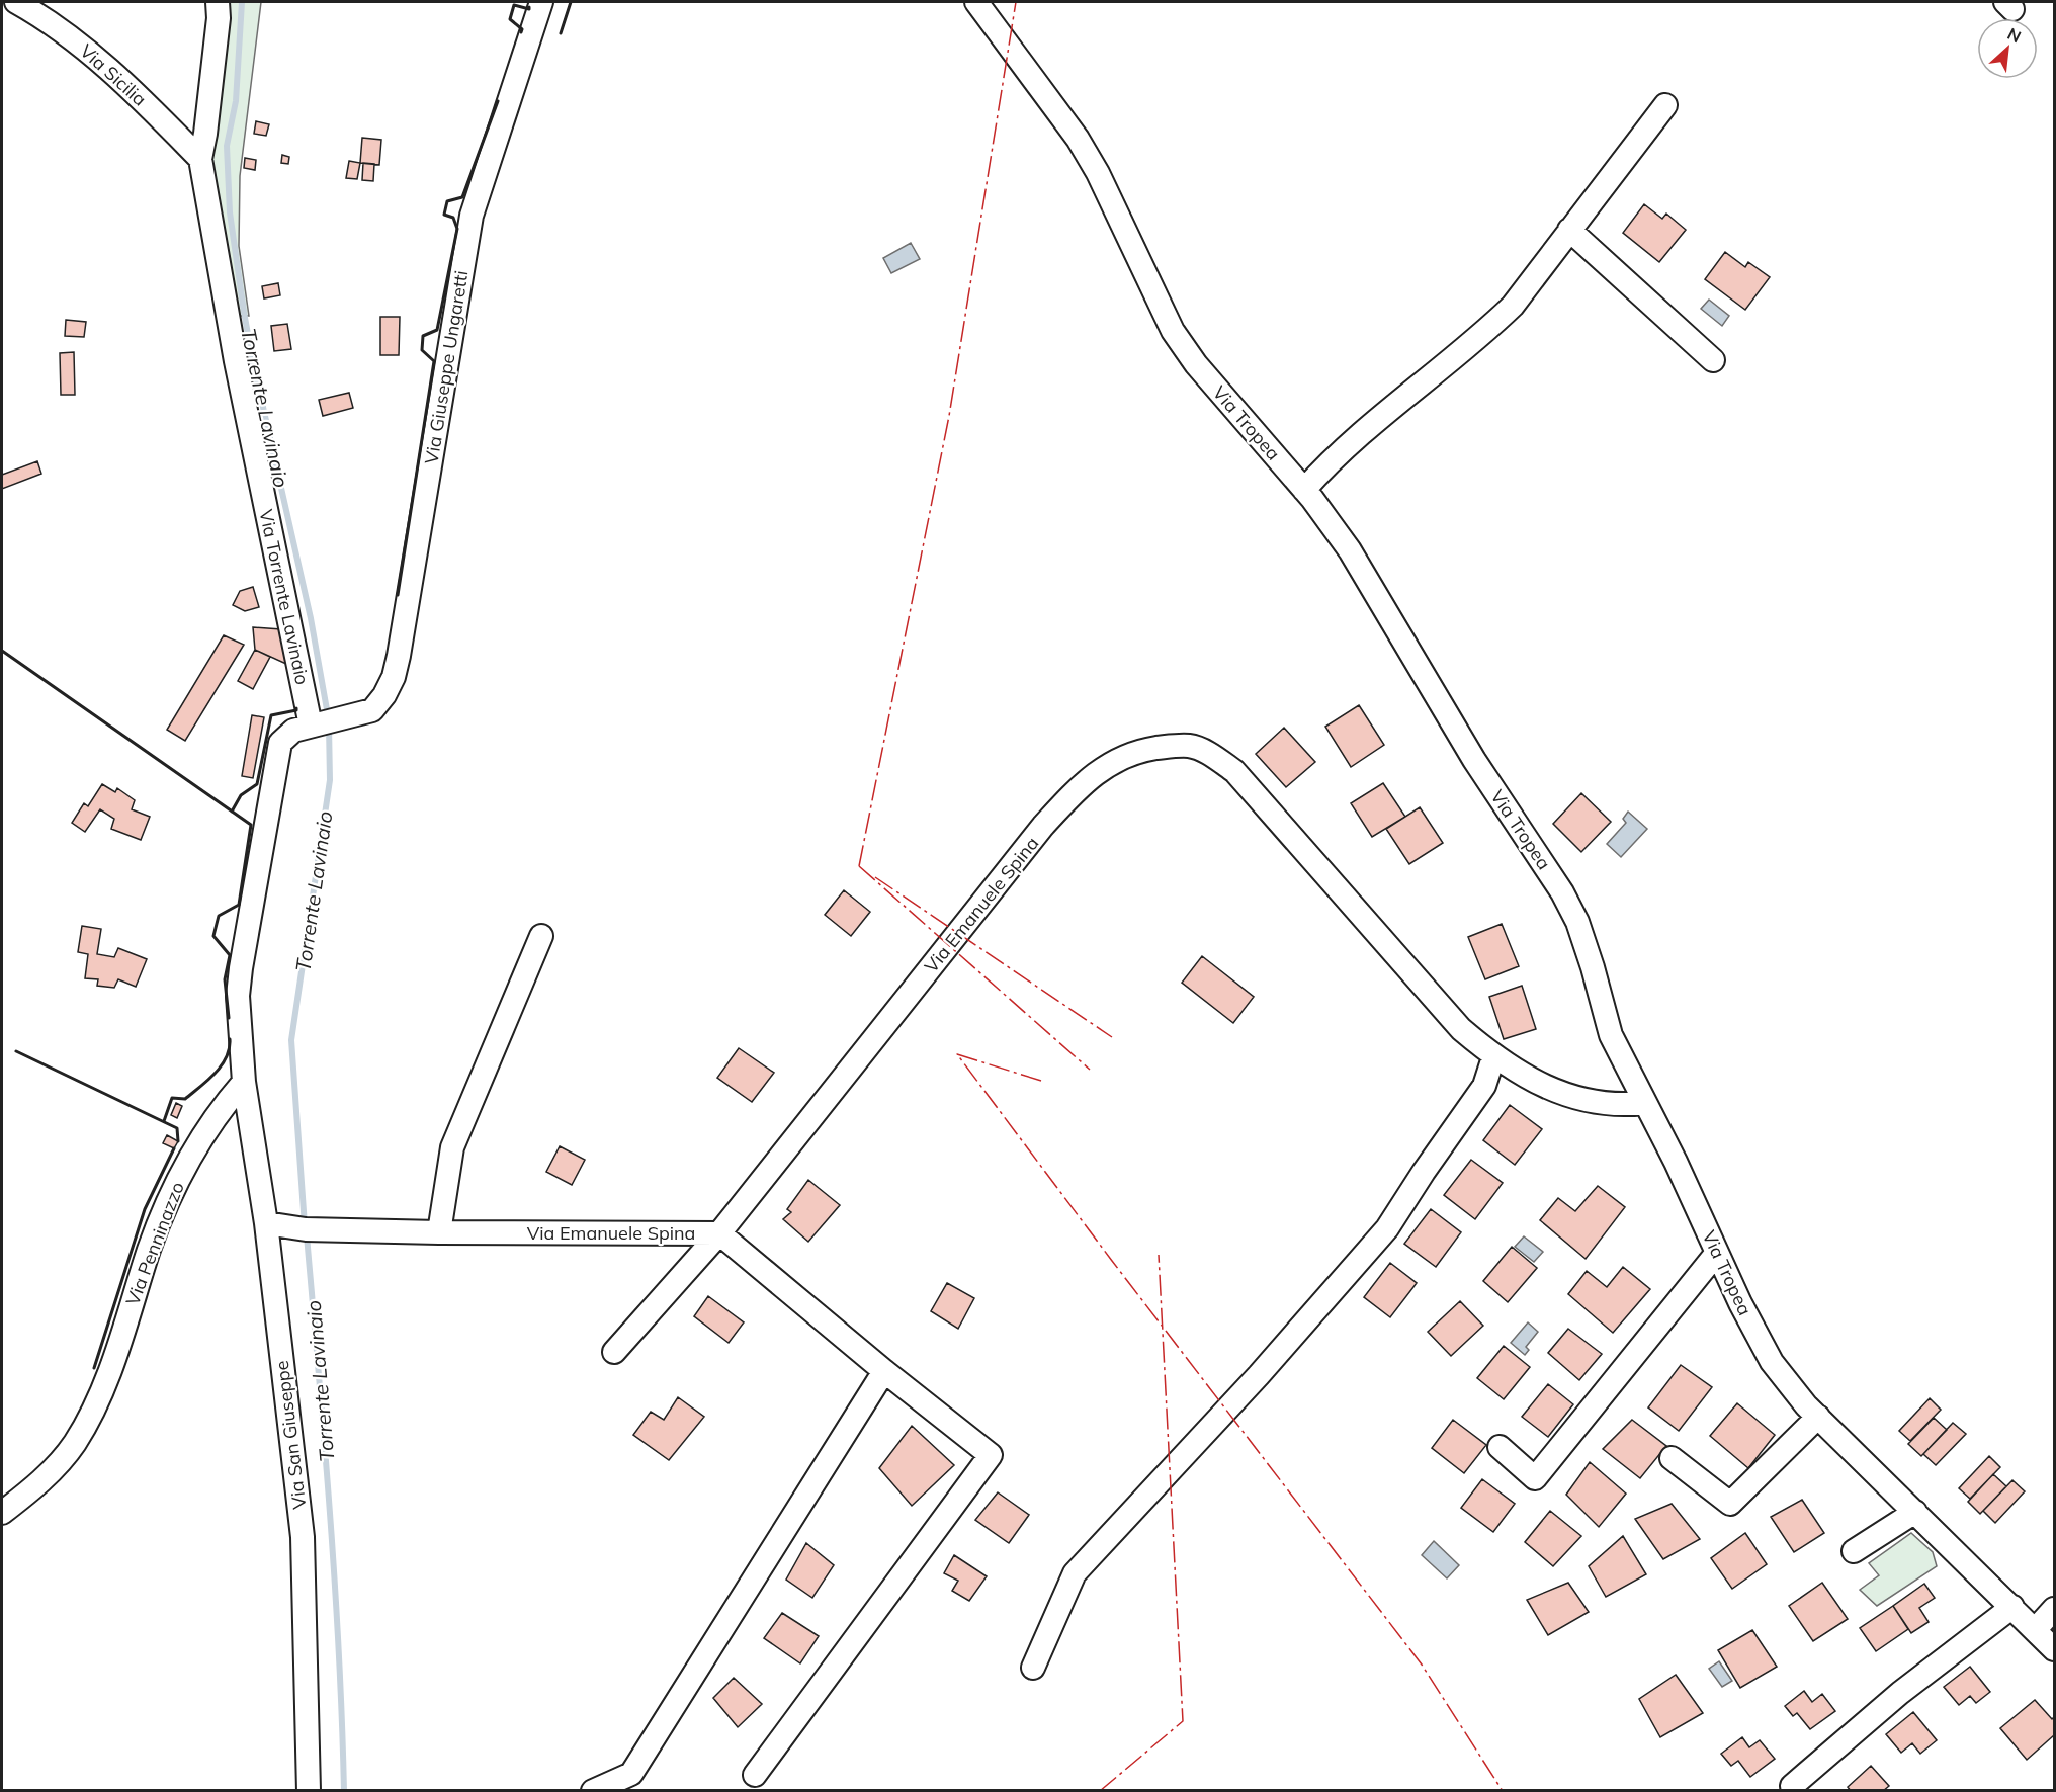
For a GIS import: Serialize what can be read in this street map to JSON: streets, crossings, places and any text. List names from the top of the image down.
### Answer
{
  "streets": {
    "street": [
      "Via Sicilia",
      "Via Giuseppe Ungaretti",
      "Via Tropea",
      "Via Torrente Lavinaio",
      "Via Emanuele Spina",
      "Via Penninazzo",
      "Via San Giuseppe"
    ]
  },
  "crossings": [
    ["Via Sicilia", "Via Torrente Lavinaio"],
    ["Via Giuseppe Ungaretti", "Via Torrente Lavinaio"],
    ["Via Tropea", "Via Emanuele Spina"],
    ["Via Emanuele Spina", "Via San Giuseppe"],
    ["Via Penninazzo", "Via San Giuseppe"]
  ],
  "water": ["Torrente Lavinaio"],
  "north": "top right"
}
